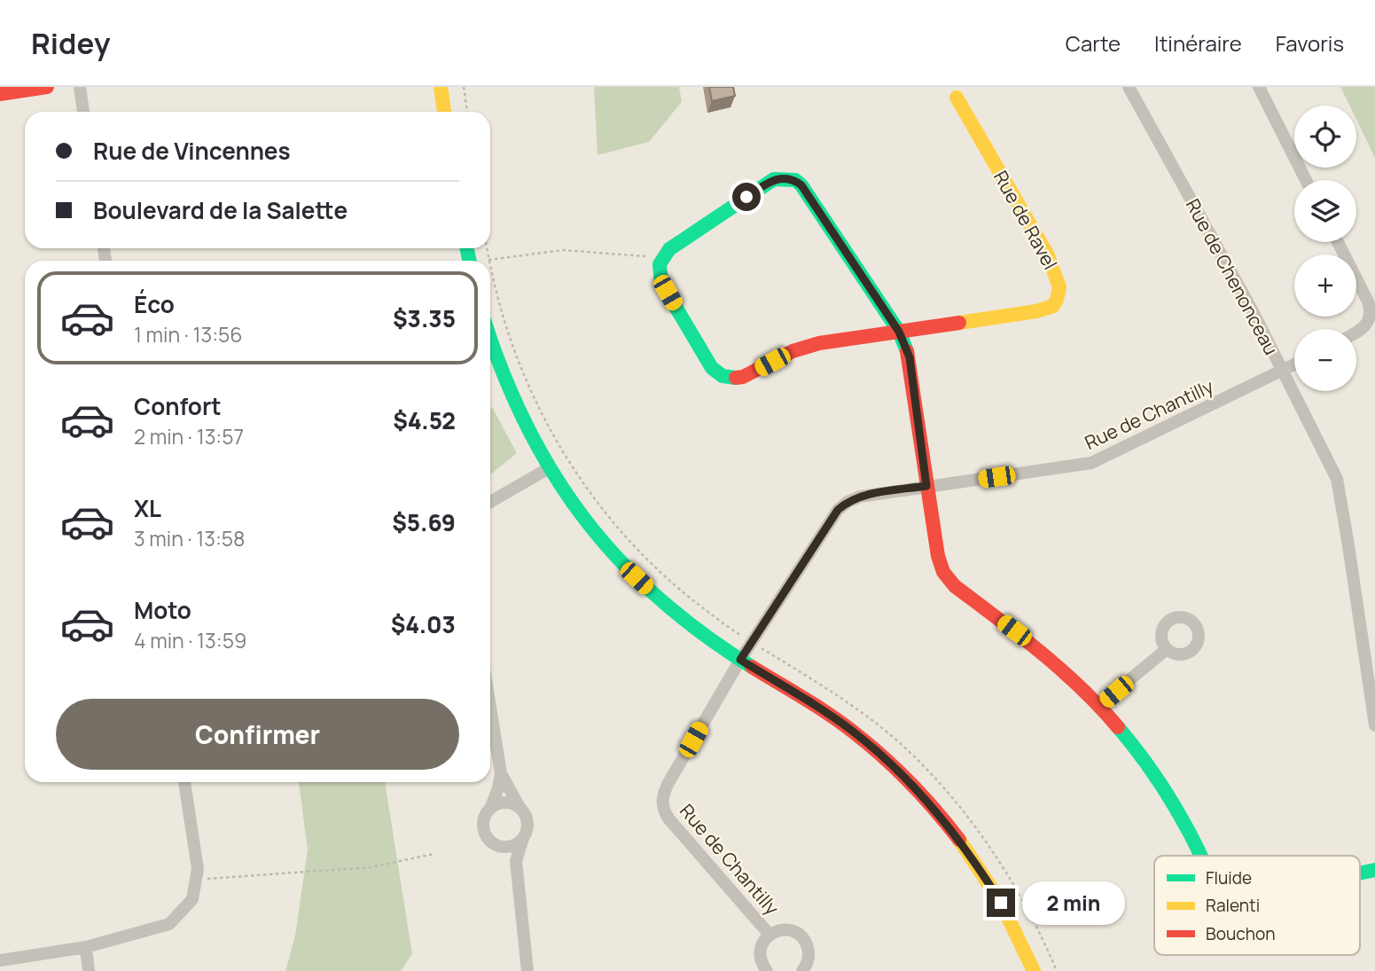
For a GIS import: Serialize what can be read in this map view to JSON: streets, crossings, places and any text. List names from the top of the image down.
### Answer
{
  "streets": {
    "street": ["Rue de Ravel", "Rue de Chenonceau", "Rue de Chantilly"]
  },
  "crossings": [
    ["Rue de Chenonceau", "Rue de Chantilly"]
  ],
  "legend": ["Fluide", "Ralenti", "Bouchon"],
  "page": {
    "header": "Ridey",
    "nav": ["Carte", "Itinéraire", "Favoris"],
    "map_buttons": ["+", "−"],
    "banner": ["Rue de Vincennes", "Boulevard de la Salette"],
    "list": [
      {
        "name": "Éco",
        "note": "1 min · 13:56",
        "value": "$3.35"
      },
      {
        "name": "Confort",
        "note": "2 min · 13:57",
        "value": "$4.52"
      },
      {
        "name": "XL",
        "note": "3 min · 13:58",
        "value": "$5.69"
      },
      {
        "name": "Moto",
        "note": "4 min · 13:59",
        "value": "$4.03"
      }
    ],
    "buttons": "Confirmer",
    "bubble": "2 min"
  }
}
